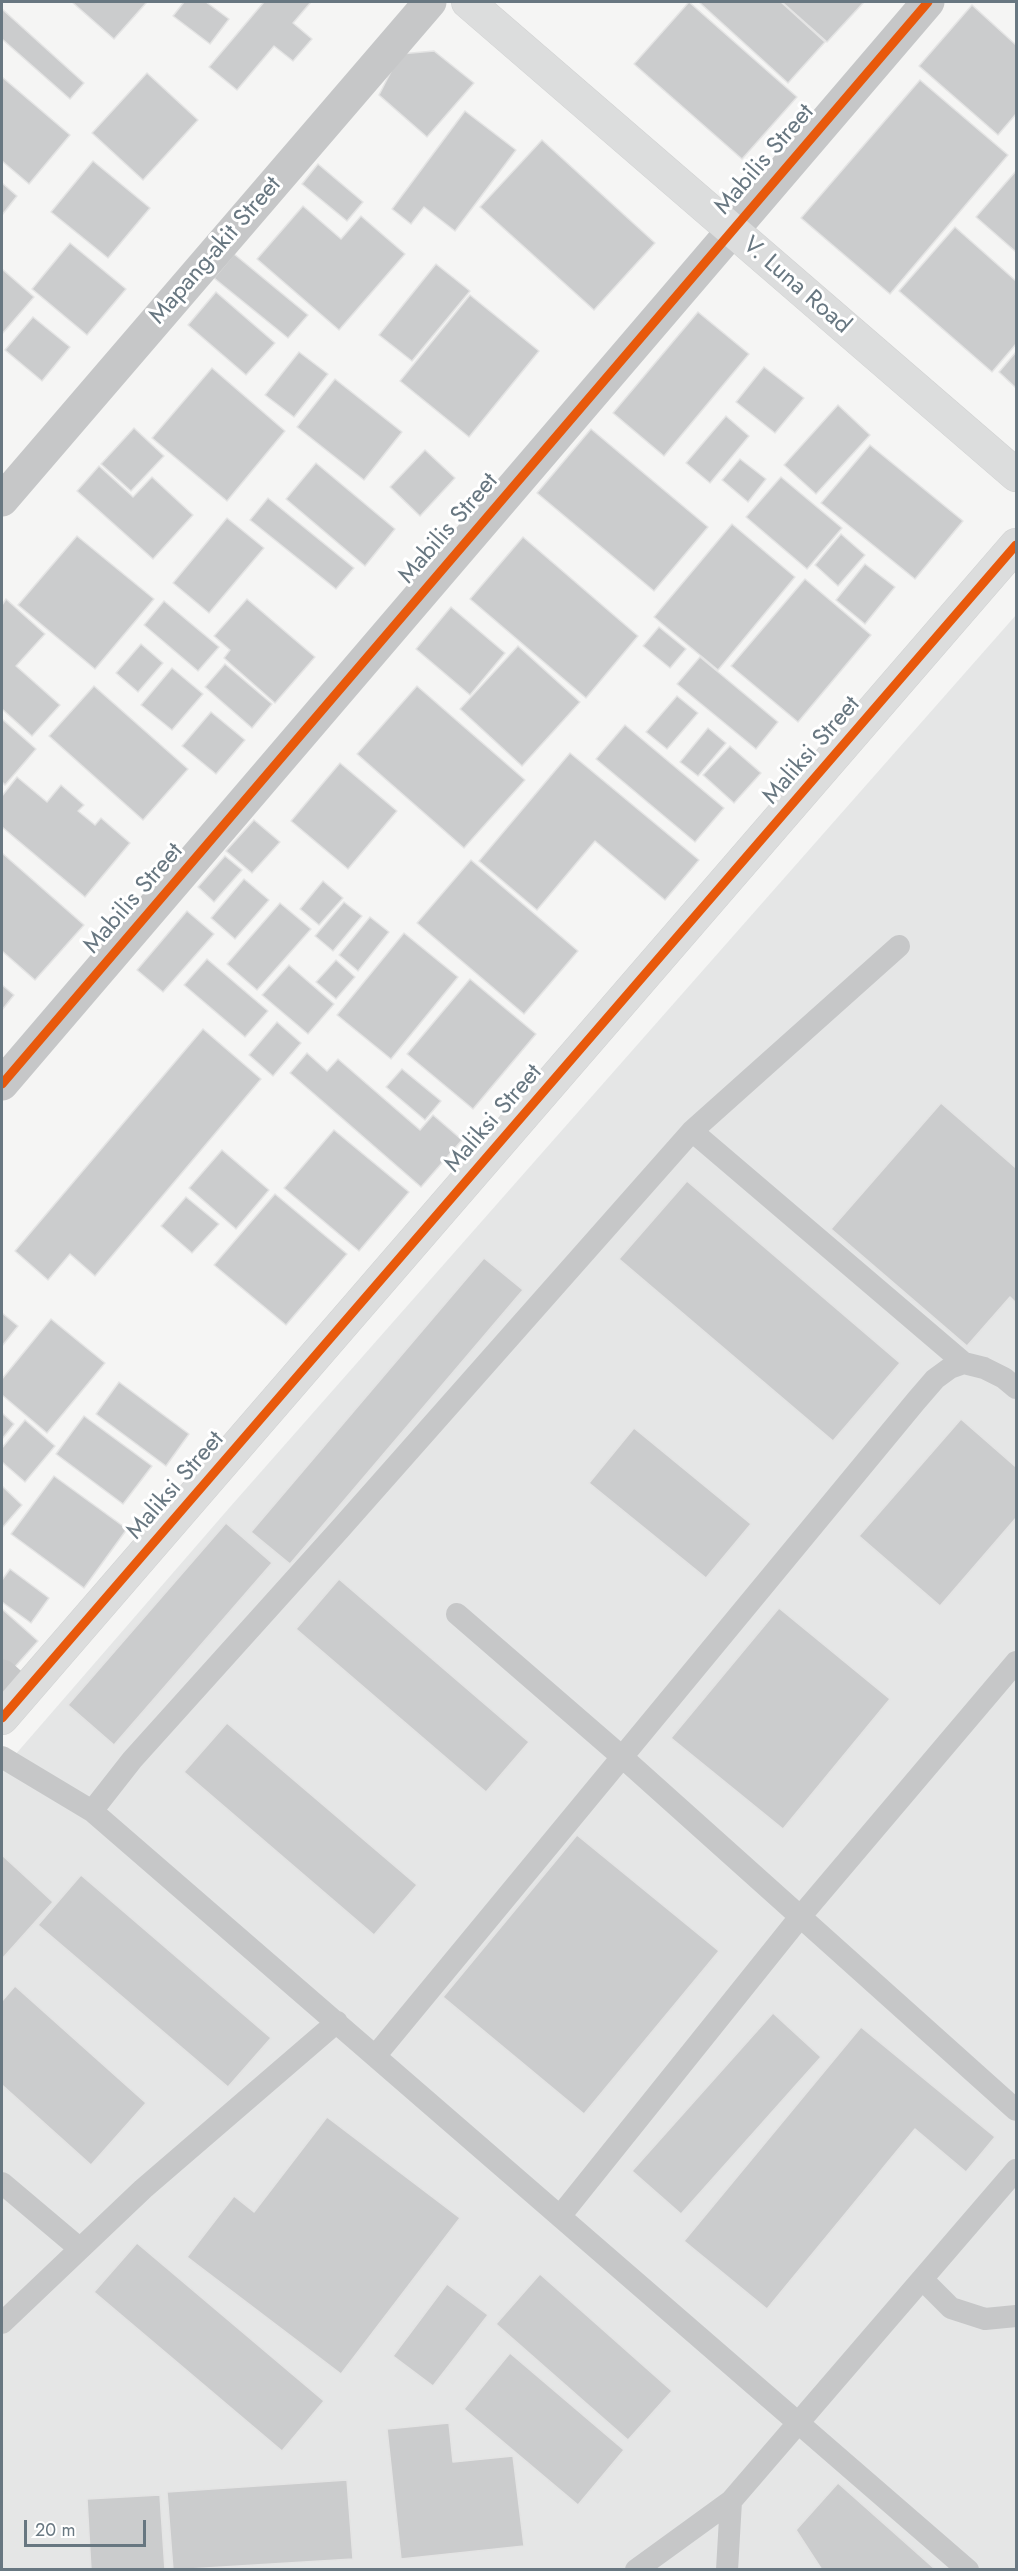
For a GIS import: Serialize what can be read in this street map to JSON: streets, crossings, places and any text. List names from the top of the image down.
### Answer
{
  "streets": {
    "street": [
      "Mabilis Street",
      "Mapang-akit Street",
      "V. Luna Road",
      "Maliksi Street"
    ]
  },
  "crossings": [
    ["Mabilis Street", "V. Luna Road"]
  ],
  "scale_bar": "20 m"
}
